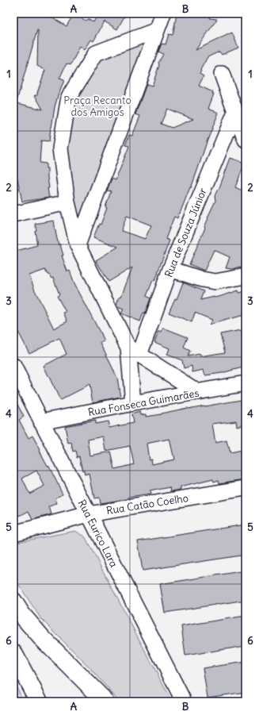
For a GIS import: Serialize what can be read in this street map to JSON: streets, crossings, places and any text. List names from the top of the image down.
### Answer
{
  "streets": {
    "street": [
      "Rua de Souza Júnior",
      "Rua Fonseca Guimarães",
      "Rua Catão Coelho",
      "Rua Eurico Lara"
    ]
  },
  "crossings": [
    ["Rua Fonseca Guimarães", "Rua Eurico Lara"],
    ["Rua Catão Coelho", "Rua Eurico Lara"]
  ],
  "parks": ["Praça Recanto dos Amigos"],
  "grid": {
    "columns": ["A", "B"],
    "rows": [
      "1",
      "2",
      "3",
      "4",
      "5",
      "6"
    ]
  }
}
